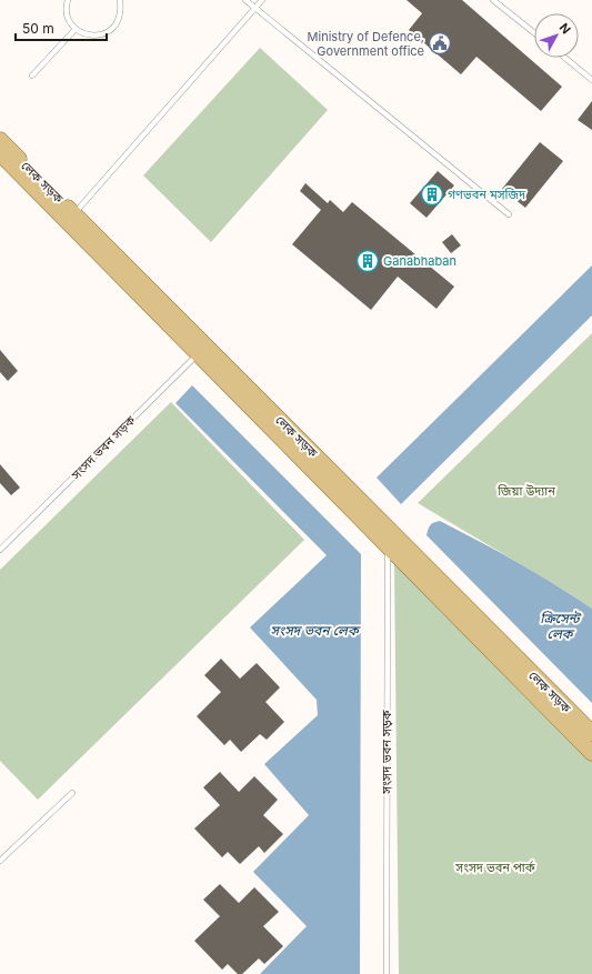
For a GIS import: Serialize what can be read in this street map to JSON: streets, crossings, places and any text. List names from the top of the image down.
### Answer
{
  "streets": {
    "main road": ["লেক সড়ক"],
    "lane": ["সংসদ ভবন সড়ক"]
  },
  "crossings": [
    ["লেক সড়ক", "সংসদ ভবন সড়ক"]
  ],
  "water": ["ক্রিসেন্ট লেক", "সংসদ ভবন লেক"],
  "parks": ["জিয়া উদ্যান", "সংসদ ভবন পার্ক"],
  "places": {
    "public building": ["Ministry of Defence, Government office"],
    "building": ["গণভবন মসজিদ", "Ganabhaban"]
  },
  "scale_bar": "50 m",
  "north": "top right"
}
